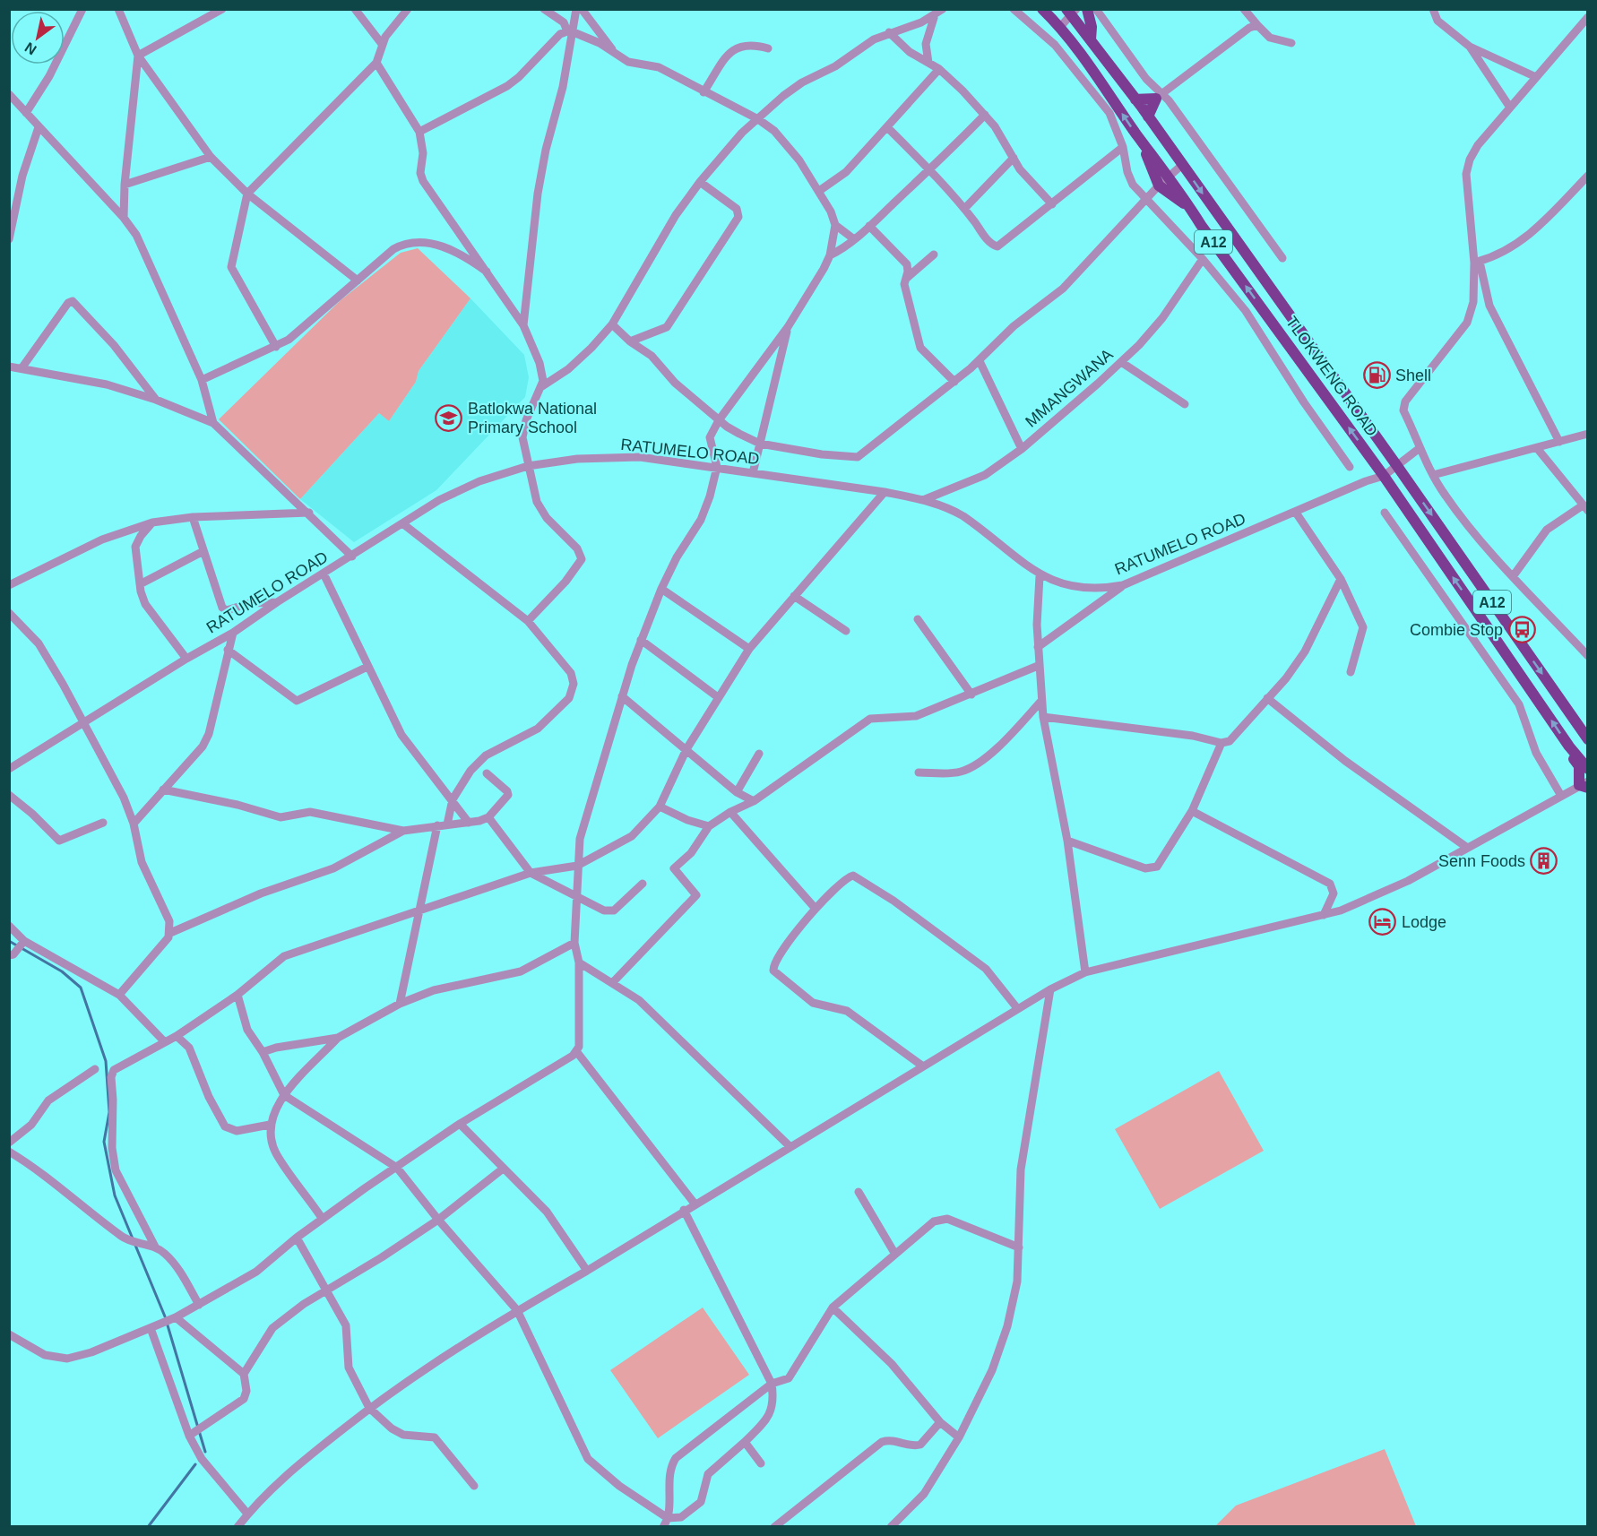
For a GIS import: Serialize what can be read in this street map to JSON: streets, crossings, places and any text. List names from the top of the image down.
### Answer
{
  "streets": {
    "main road": ["A12", "TLOKWENG ROAD"],
    "street": ["MMANGWANA", "RATUMELO ROAD"]
  },
  "crossings": [
    ["TLOKWENG ROAD", "RATUMELO ROAD"],
    ["MMANGWANA", "RATUMELO ROAD"]
  ],
  "places": {
    "fuel station": ["Shell"],
    "school or university": ["Batlokwa National Primary School"],
    "bus stop": ["Combie Stop"],
    "building": ["Senn Foods"],
    "hotel": ["Lodge"]
  },
  "north": "bottom left"
}
